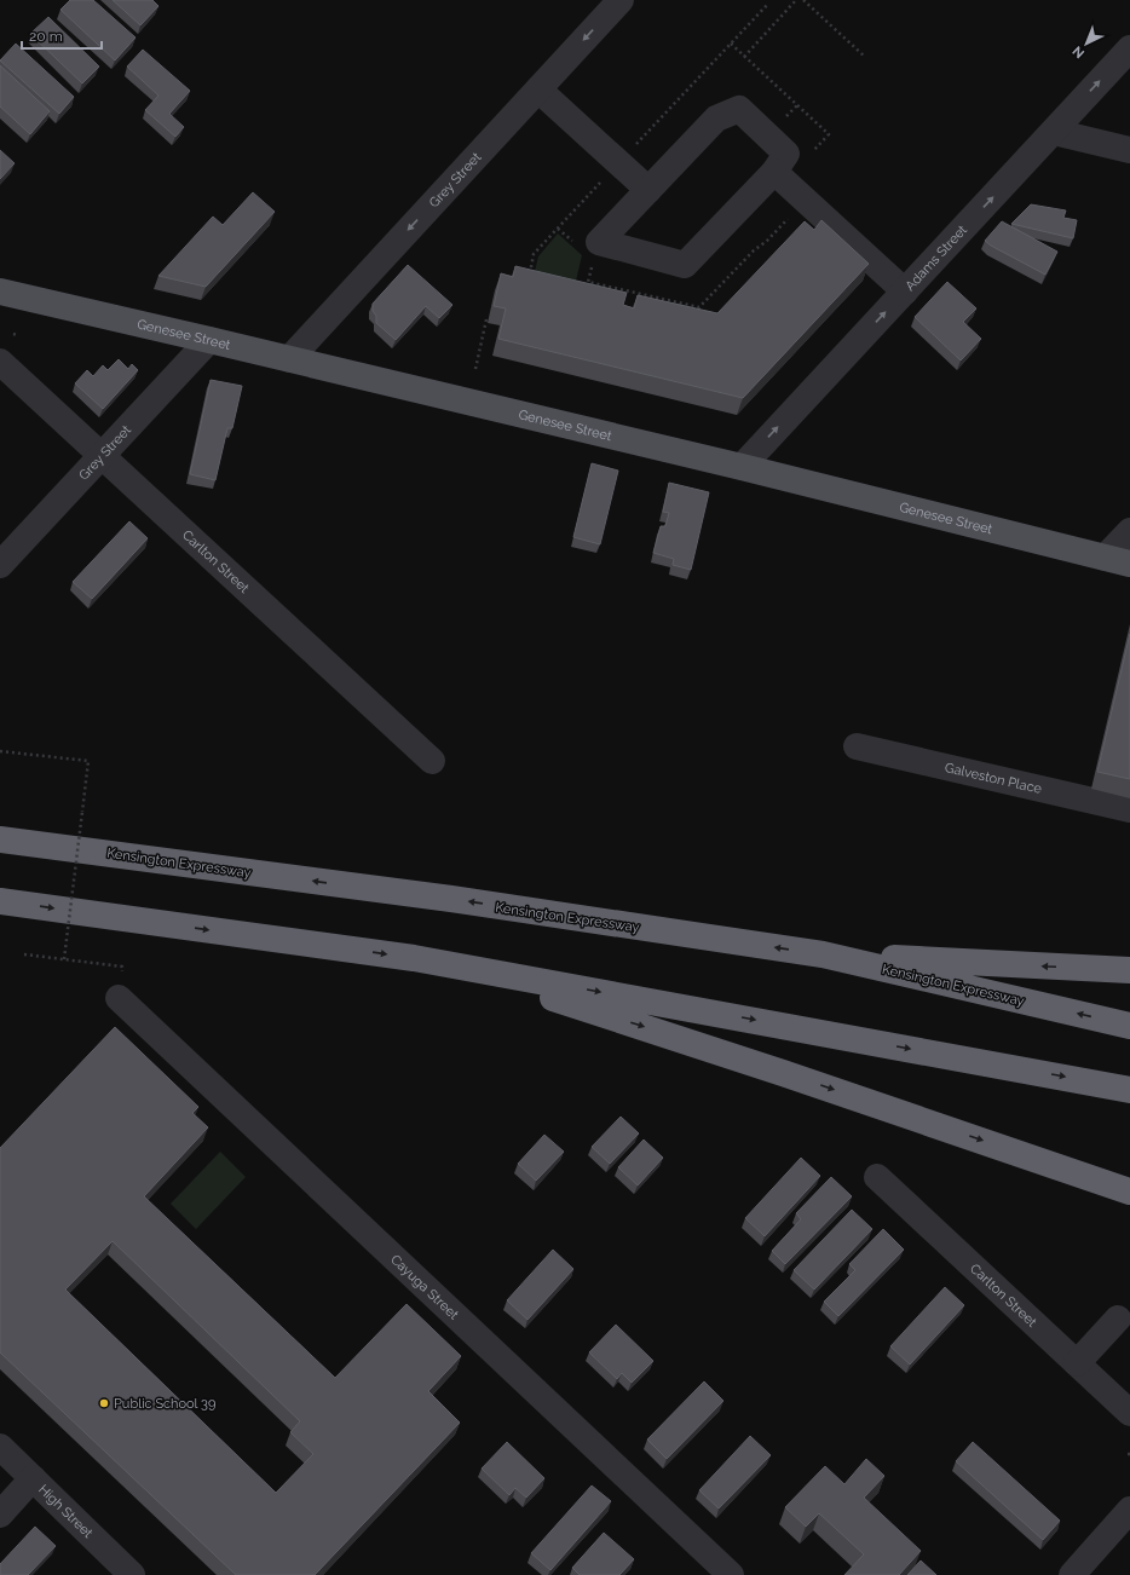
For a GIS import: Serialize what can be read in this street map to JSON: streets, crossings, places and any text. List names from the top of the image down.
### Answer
{
  "streets": {
    "highway": ["Kensington Expressway"],
    "main road": ["Genesee Street"],
    "street": [
      "Grey Street",
      "Adams Street",
      "Carlton Street",
      "Galveston Place",
      "Cayuga Street",
      "High Street"
    ]
  },
  "crossings": [
    ["Grey Street", "Genesee Street"],
    ["Grey Street", "Carlton Street"],
    ["Adams Street", "Genesee Street"]
  ],
  "one_way": ["Grey Street", "Adams Street"],
  "places": ["Public School 39"],
  "scale_bar": "20 m",
  "north": "bottom left"
}
